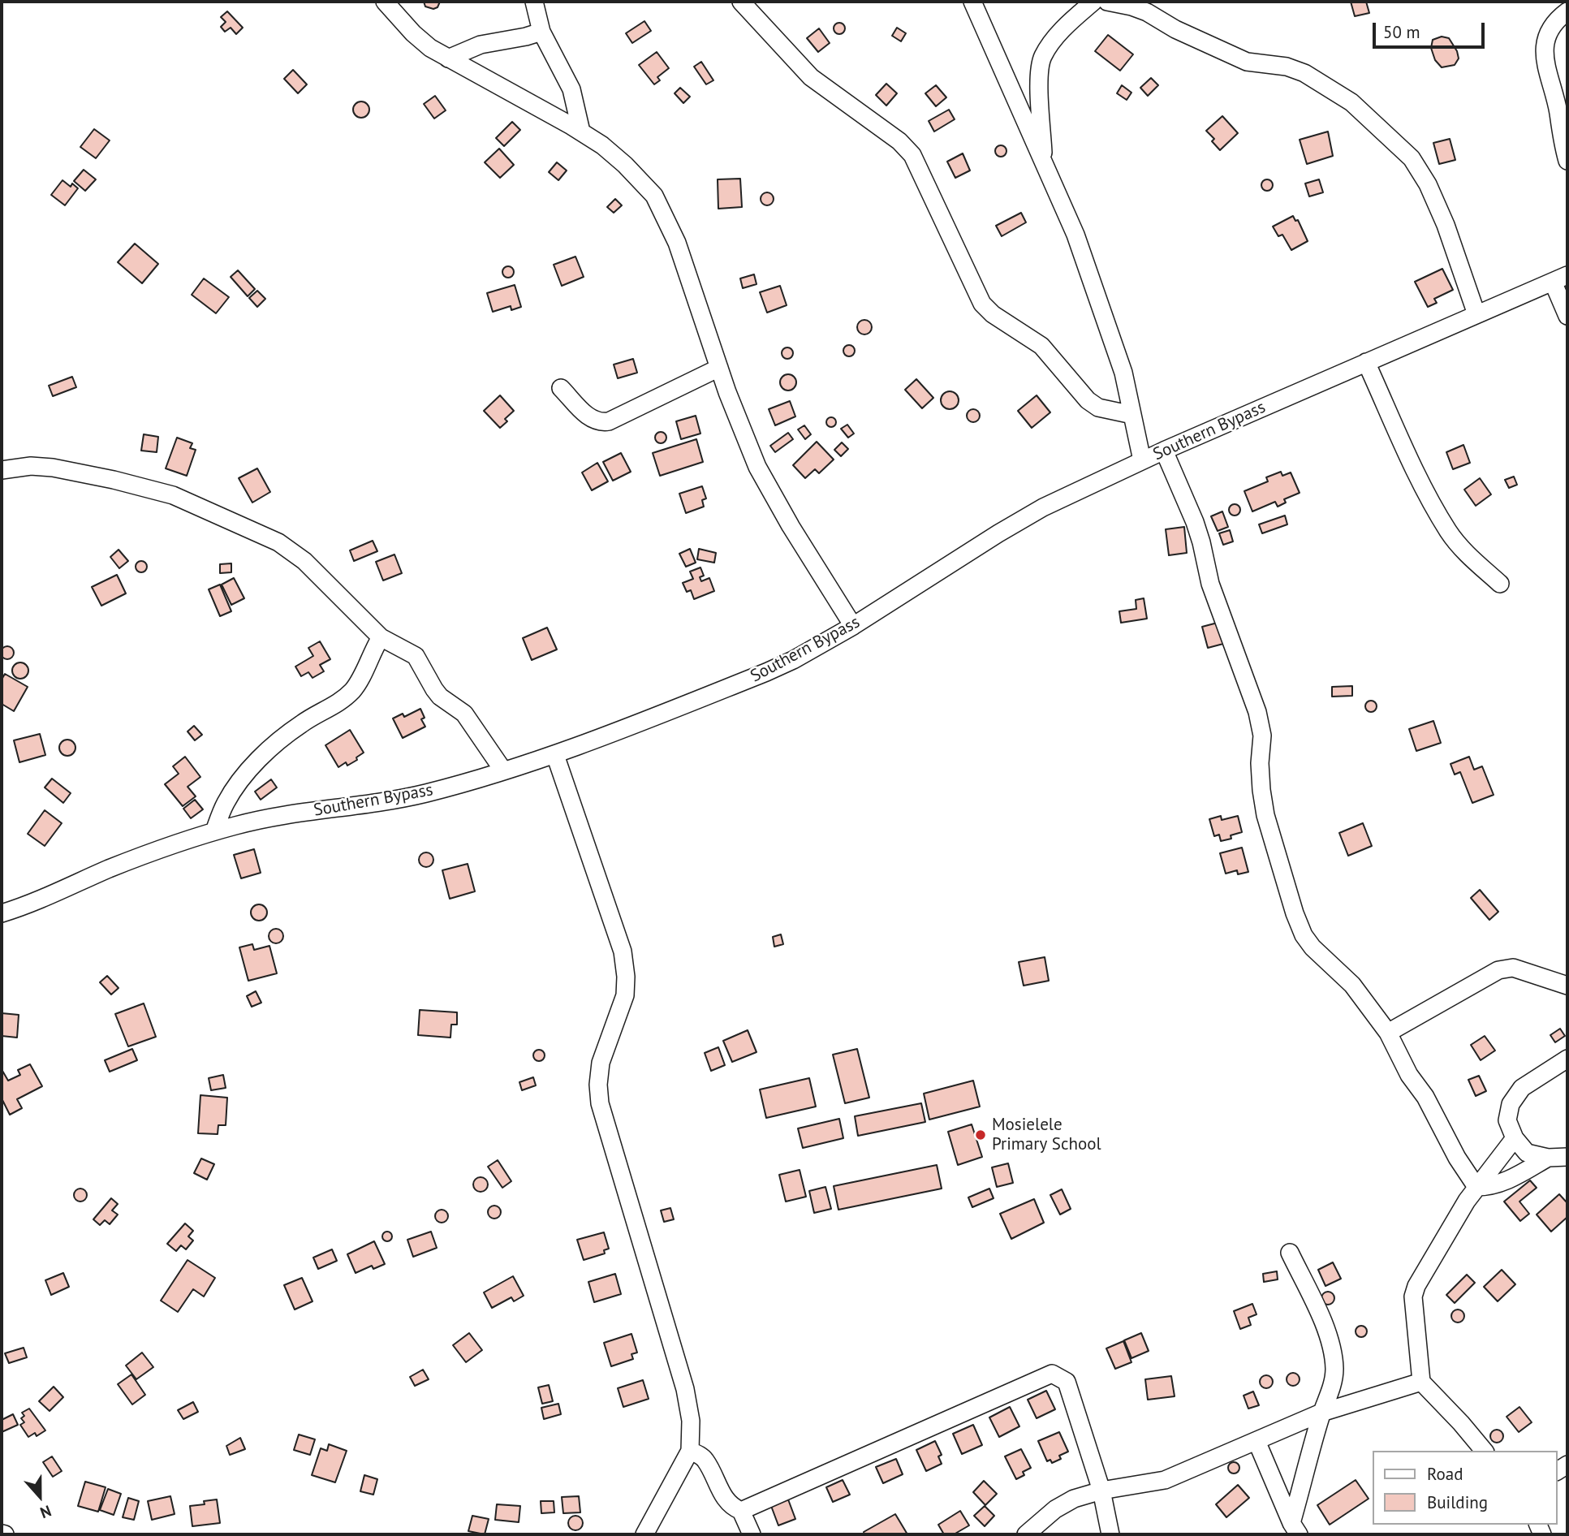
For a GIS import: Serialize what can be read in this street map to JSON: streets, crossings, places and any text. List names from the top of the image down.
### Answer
{
  "streets": {
    "street": ["Southern Bypass"]
  },
  "places": ["Mosielele Primary School"],
  "legend": ["Road", "Building"],
  "scale_bar": "50 m",
  "north": "bottom"
}
